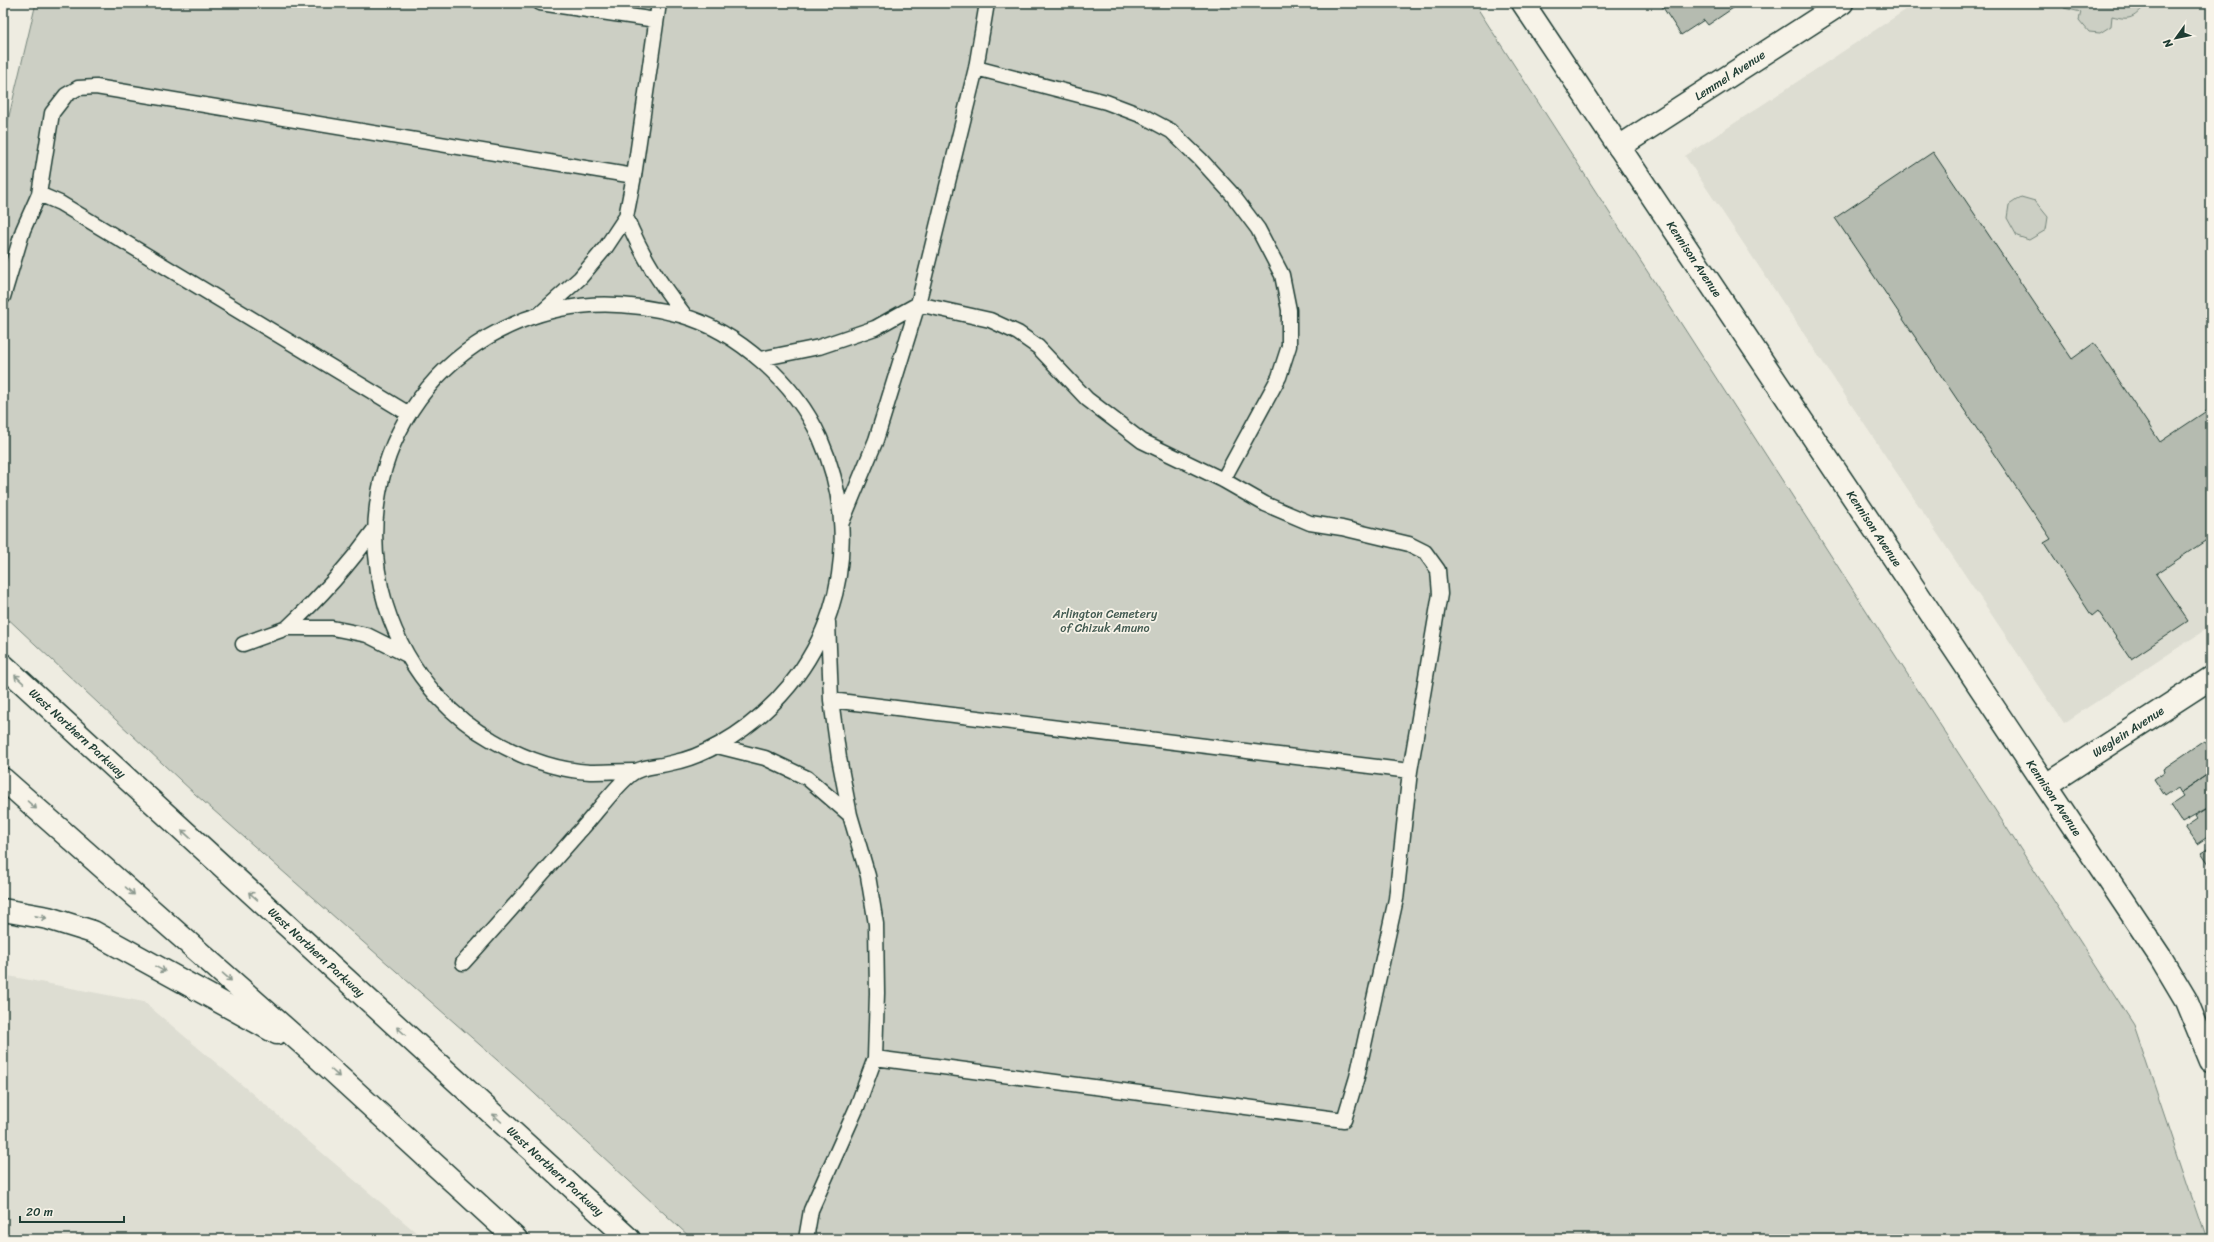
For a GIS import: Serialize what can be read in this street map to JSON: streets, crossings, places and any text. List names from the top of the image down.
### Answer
{
  "streets": {
    "main road": [
      "Lemmel Avenue",
      "Kennison Avenue",
      "Weglein Avenue",
      "West Northern Parkway"
    ]
  },
  "crossings": [
    ["Lemmel Avenue", "Kennison Avenue"],
    ["Kennison Avenue", "Weglein Avenue"]
  ],
  "parks": ["Arlington Cemetery of Chizuk Amuno"],
  "scale_bar": "20 m",
  "north": "bottom left"
}
